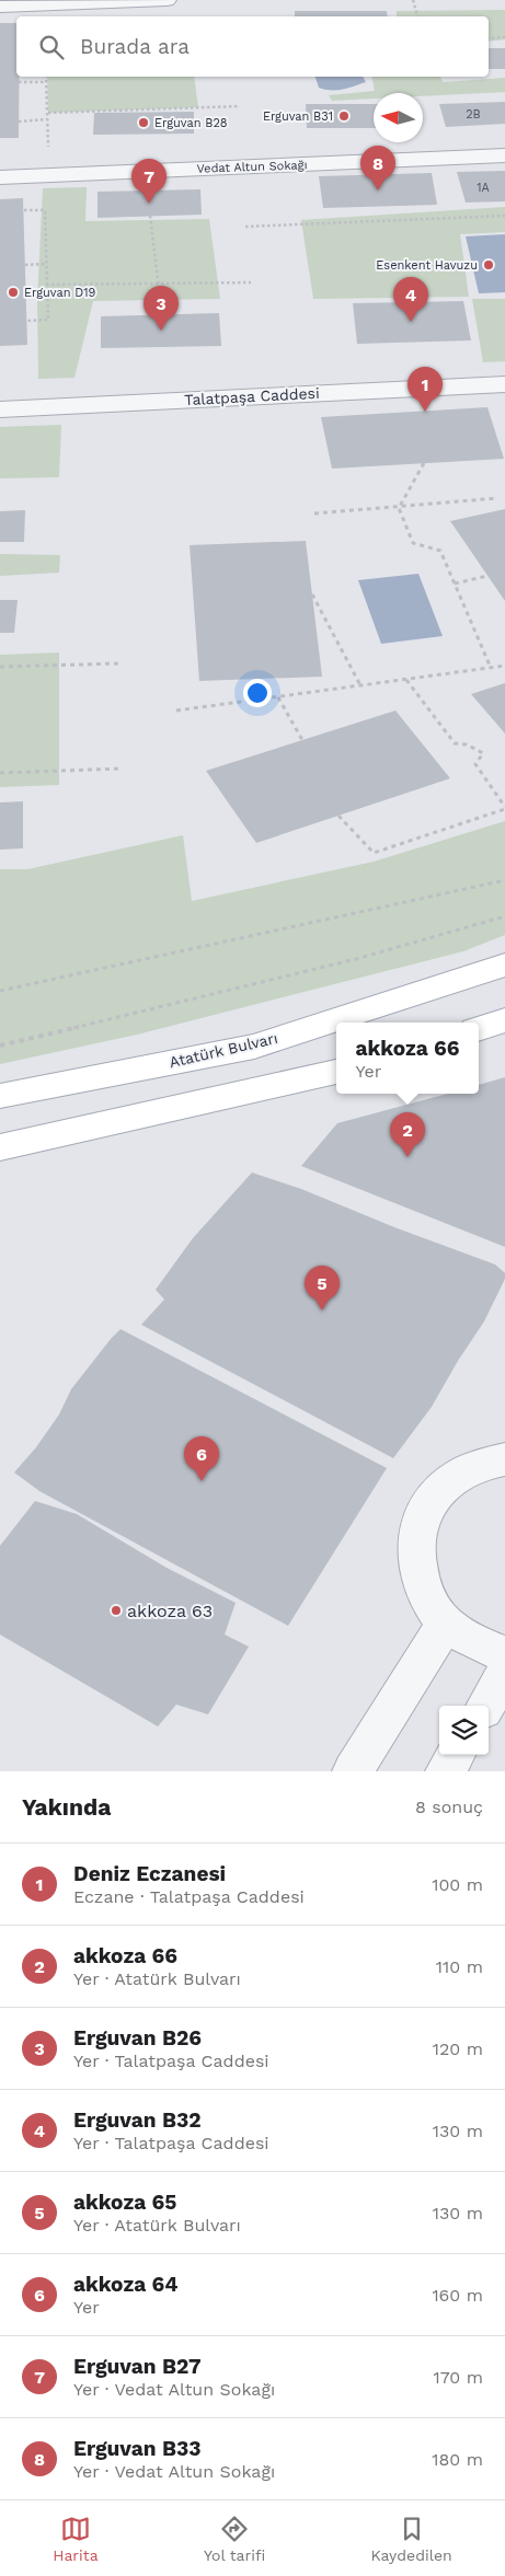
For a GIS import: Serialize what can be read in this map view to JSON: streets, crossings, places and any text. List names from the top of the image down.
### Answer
{
  "streets": {
    "main road": ["Atatürk Bulvarı"],
    "street": ["Vedat Altun Sokağı", "Talatpaşa Caddesi"]
  },
  "places": [
    "Erguvan B31",
    "Erguvan B28",
    "Esenkent Havuzu",
    "Erguvan D19",
    "akkoza 63"
  ],
  "house_numbers": ["2B", "1A"],
  "north": "left",
  "page": {
    "search": "Burada ara",
    "pins": [
      "8",
      "7",
      "4",
      "3",
      "1",
      "2",
      "5",
      "6"
    ],
    "popup": ["akkoza 66", "Yer"],
    "heading": ["Yakında", "8 sonuç"],
    "list": [
      {
        "mark": "1",
        "name": "Deniz Eczanesi",
        "note": "Eczane · Talatpaşa Caddesi",
        "value": "100 m"
      },
      {
        "mark": "2",
        "name": "akkoza 66",
        "note": "Yer · Atatürk Bulvarı",
        "value": "110 m"
      },
      {
        "mark": "3",
        "name": "Erguvan B26",
        "note": "Yer · Talatpaşa Caddesi",
        "value": "120 m"
      },
      {
        "mark": "4",
        "name": "Erguvan B32",
        "note": "Yer · Talatpaşa Caddesi",
        "value": "130 m"
      },
      {
        "mark": "5",
        "name": "akkoza 65",
        "note": "Yer · Atatürk Bulvarı",
        "value": "130 m"
      },
      {
        "mark": "6",
        "name": "akkoza 64",
        "note": "Yer",
        "value": "160 m"
      },
      {
        "mark": "7",
        "name": "Erguvan B27",
        "note": "Yer · Vedat Altun Sokağı",
        "value": "170 m"
      },
      {
        "mark": "8",
        "name": "Erguvan B33",
        "note": "Yer · Vedat Altun Sokağı",
        "value": "180 m"
      }
    ],
    "nav": ["Harita", "Yol tarifi", "Kaydedilen"]
  }
}
